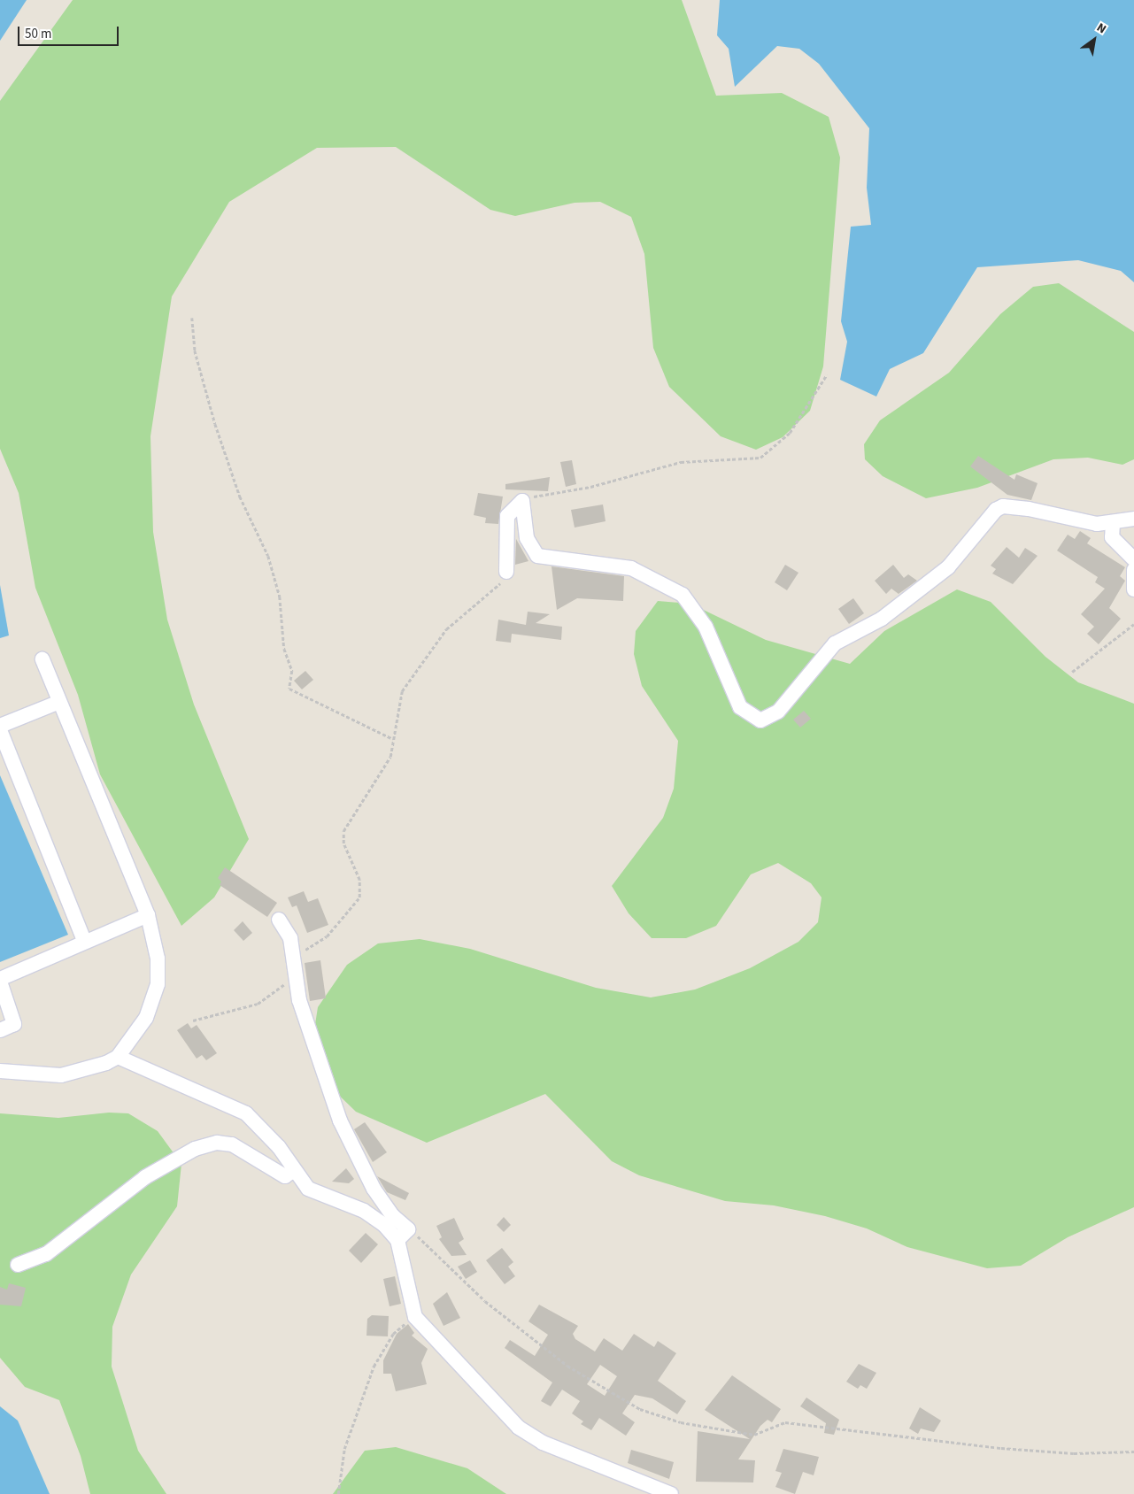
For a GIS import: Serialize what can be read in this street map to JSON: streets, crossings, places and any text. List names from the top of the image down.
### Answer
{
  "scale_bar": "50 m",
  "north": "top right"
}
